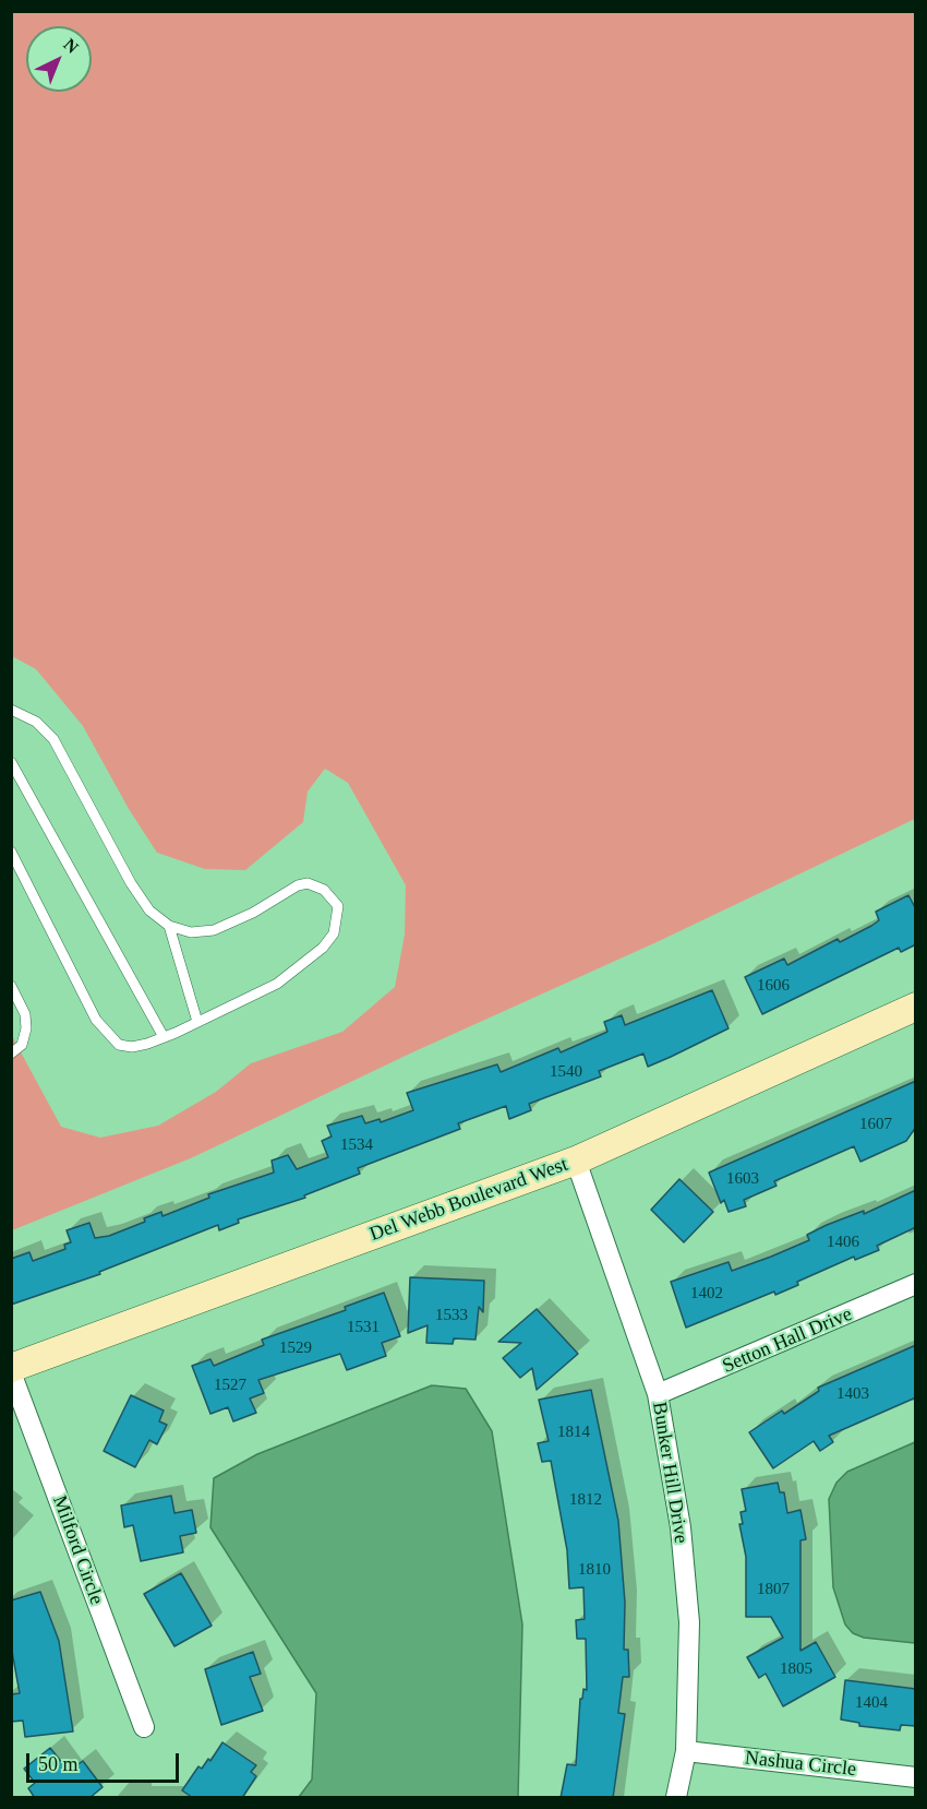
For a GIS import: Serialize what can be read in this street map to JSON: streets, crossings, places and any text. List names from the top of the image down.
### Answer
{
  "streets": {
    "street": [
      "Del Webb Boulevard West",
      "Setton Hall Drive",
      "Bunker Hill Drive",
      "Milford Circle",
      "Nashua Circle"
    ]
  },
  "crossings": [
    ["Del Webb Boulevard West", "Bunker Hill Drive"],
    ["Del Webb Boulevard West", "Milford Circle"],
    ["Setton Hall Drive", "Bunker Hill Drive"],
    ["Bunker Hill Drive", "Nashua Circle"]
  ],
  "house_numbers": [
    "1606",
    "1540",
    "1607",
    "1534",
    "1603",
    "1406",
    "1402",
    "1533",
    "1531",
    "1529",
    "1527",
    "1403",
    "1814",
    "1812",
    "1810",
    "1807",
    "1805",
    "1404"
  ],
  "scale_bar": "50 m",
  "north": "top right"
}
